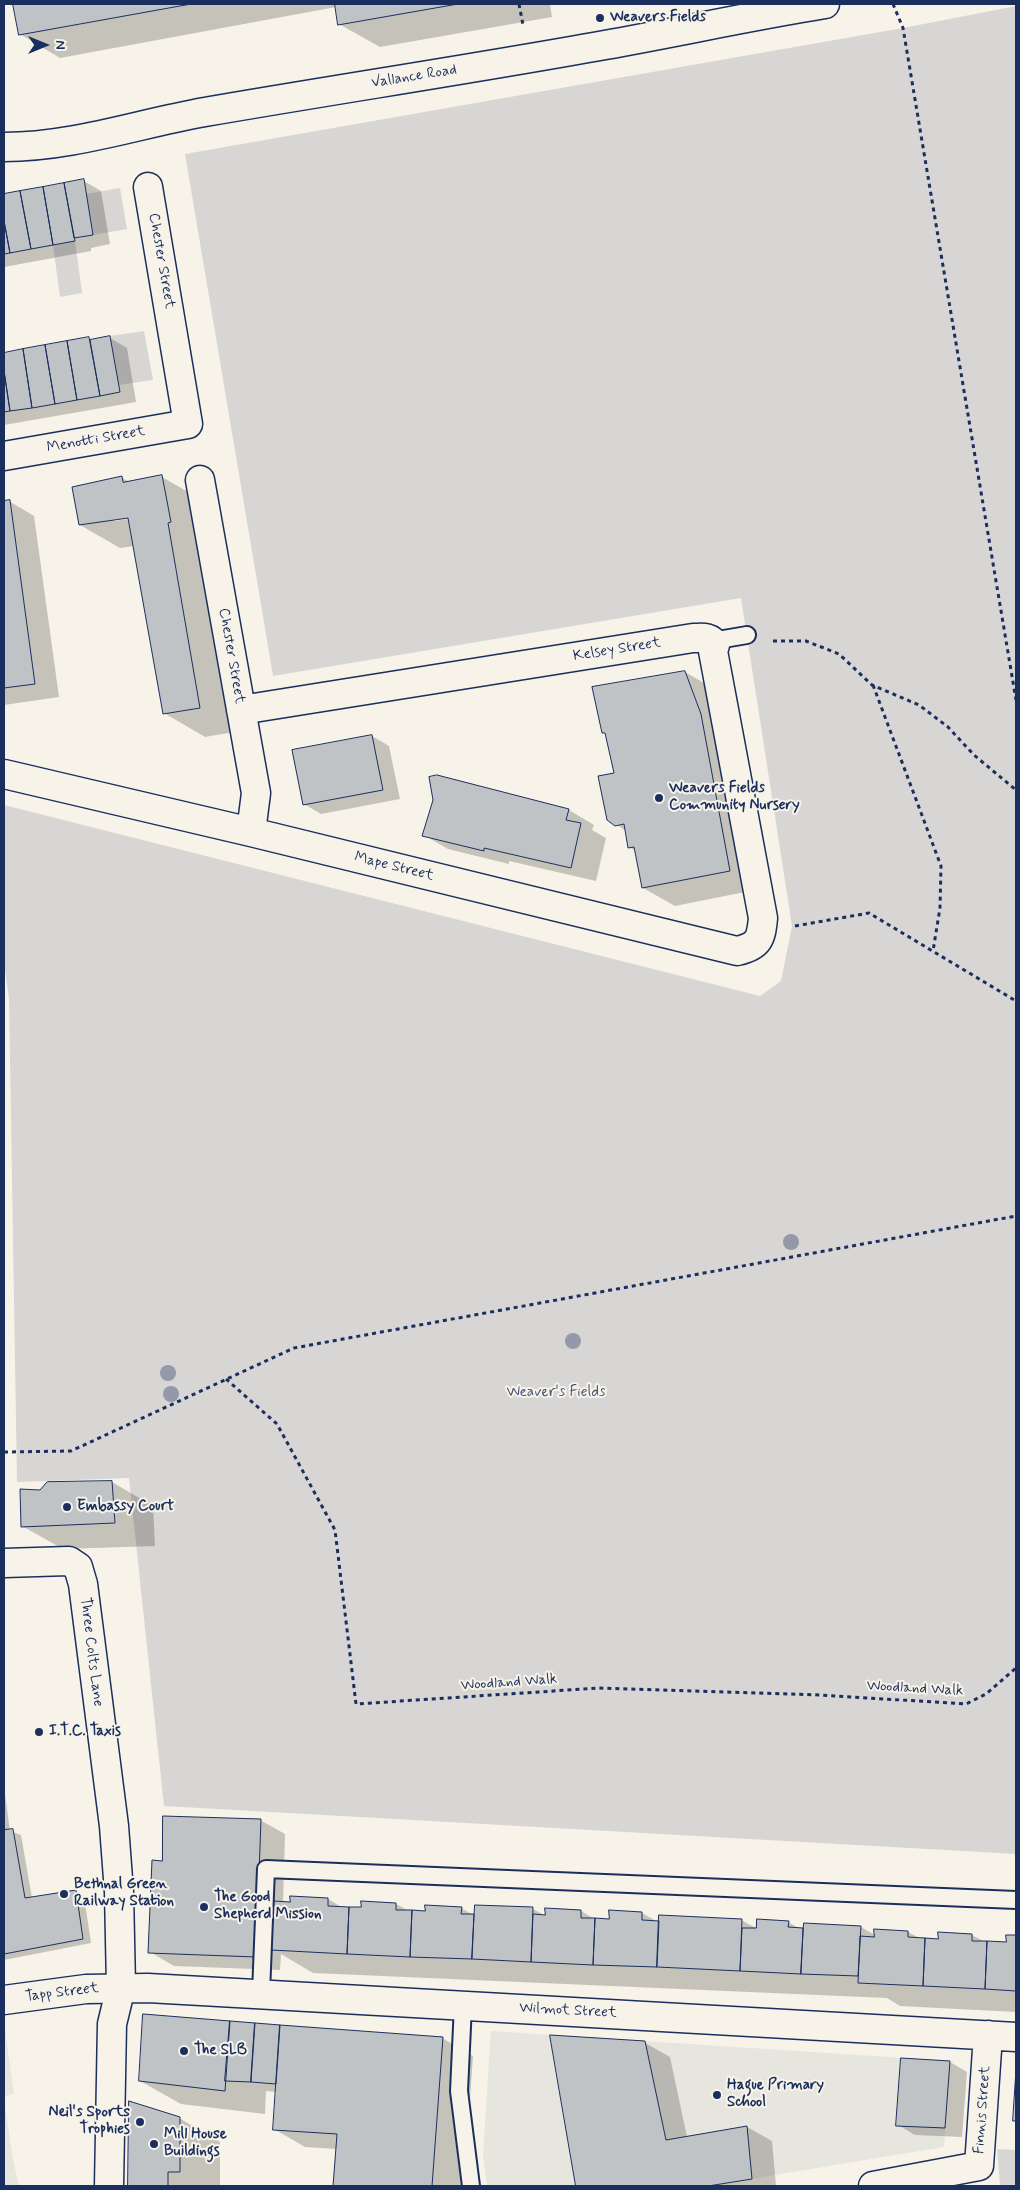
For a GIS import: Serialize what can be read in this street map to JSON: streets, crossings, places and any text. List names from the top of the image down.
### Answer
{
  "streets": {
    "street": [
      "Vallance Road",
      "Chester Street",
      "Menotti Street",
      "Kelsey Street",
      "Mape Street",
      "Three Colts Lane",
      "Tapp Street",
      "Wilmot Street",
      "Finnis Street"
    ],
    "path": ["Woodland Walk"]
  },
  "crossings": [
    ["Chester Street", "Menotti Street"],
    ["Chester Street", "Kelsey Street"],
    ["Chester Street", "Mape Street"],
    ["Three Colts Lane", "Tapp Street"],
    ["Three Colts Lane", "Wilmot Street"],
    ["Tapp Street", "Wilmot Street"],
    ["Wilmot Street", "Finnis Street"]
  ],
  "parks": ["Weaver's Fields"],
  "places": [
    "Weavers Fields",
    "Weavers Fields Community Nursery",
    "Embassy Court",
    "I.T.C. Taxis",
    "Bethnal Green Railway Station",
    "The Good Shepherd Mission",
    "The SLB",
    "Hague Primary School",
    "Neil's Sports Trophies",
    "Mill House Buildings"
  ],
  "north": "right"
}
